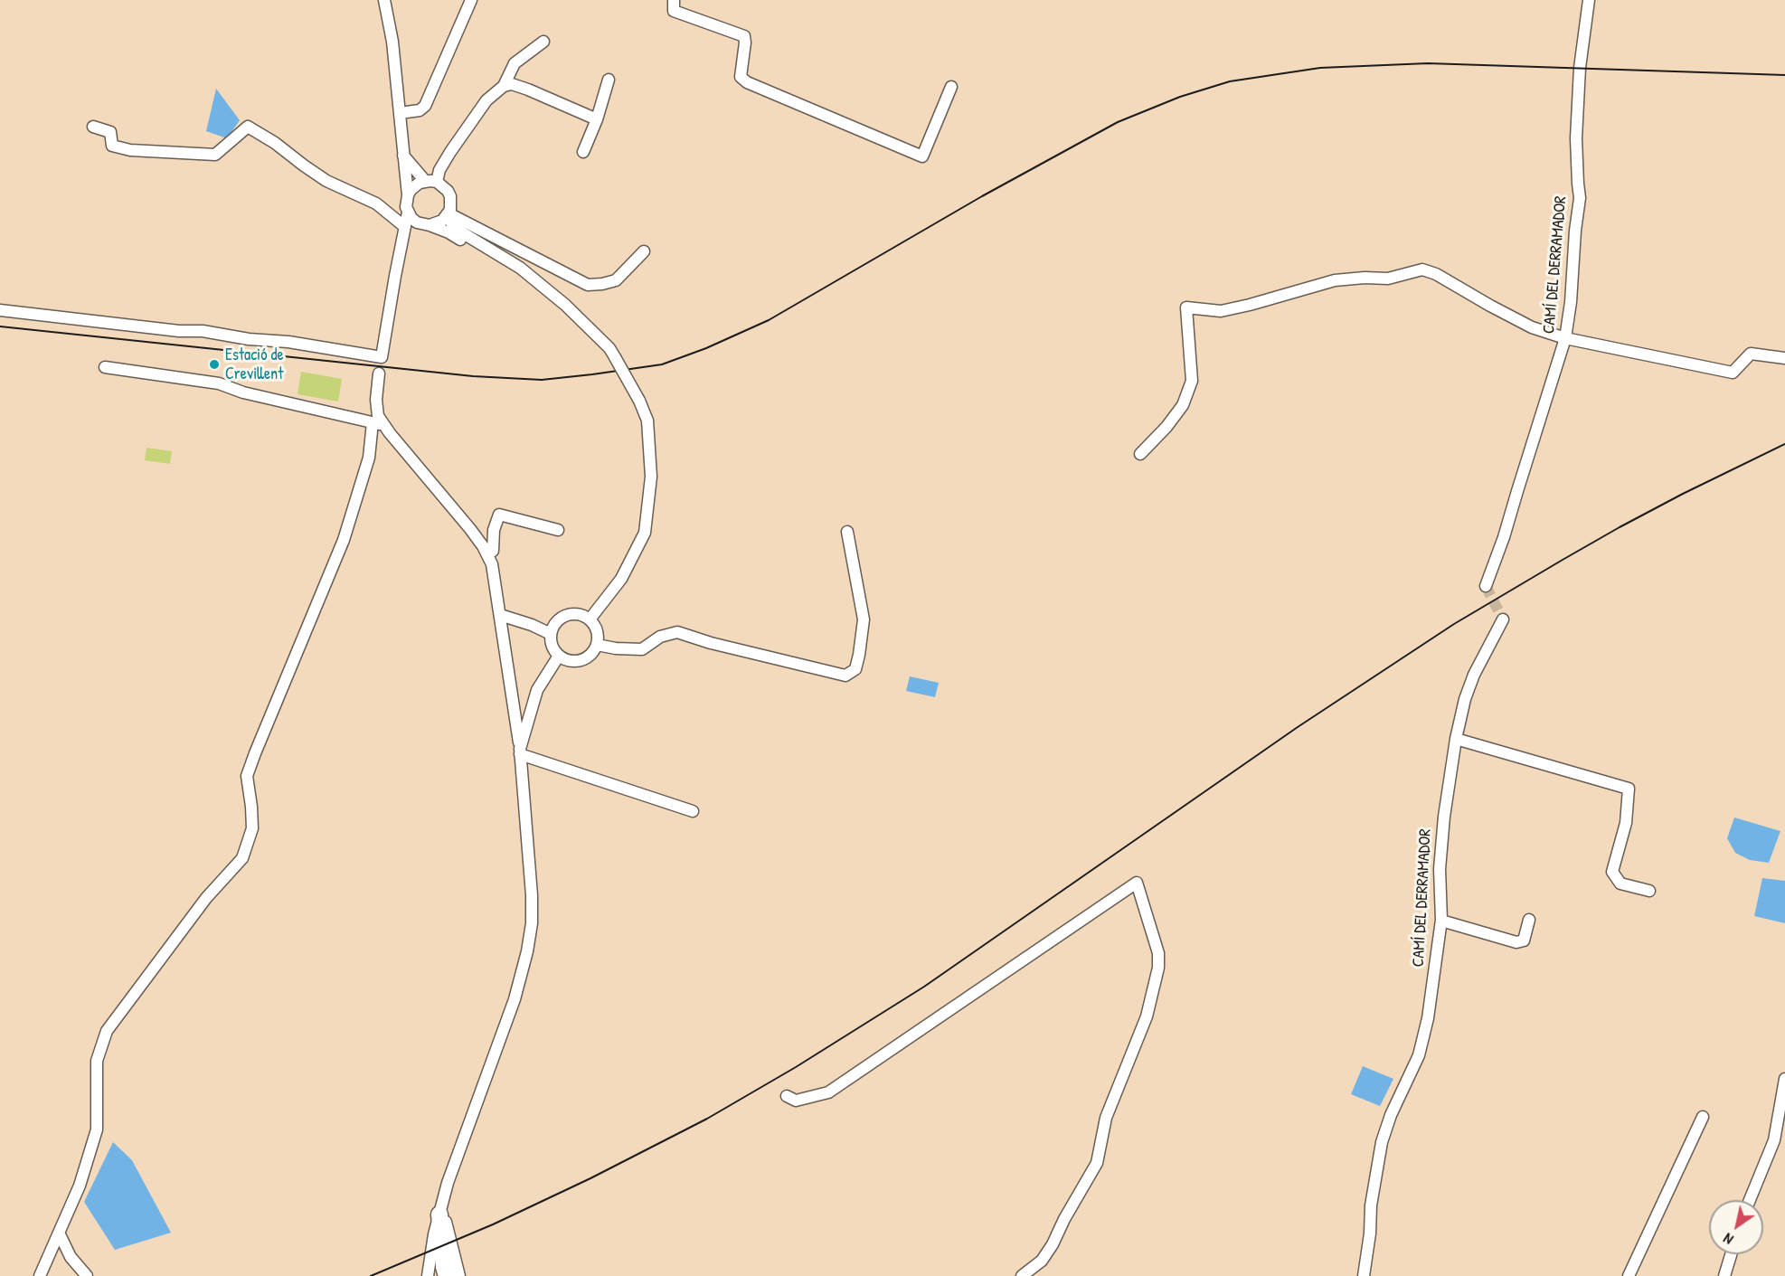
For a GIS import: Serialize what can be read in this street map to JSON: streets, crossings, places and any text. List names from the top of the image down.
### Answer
{
  "streets": {
    "street": ["CAMÍ DEL DERRAMADOR"]
  },
  "places": ["Estació de Crevillent"],
  "north": "bottom left"
}
